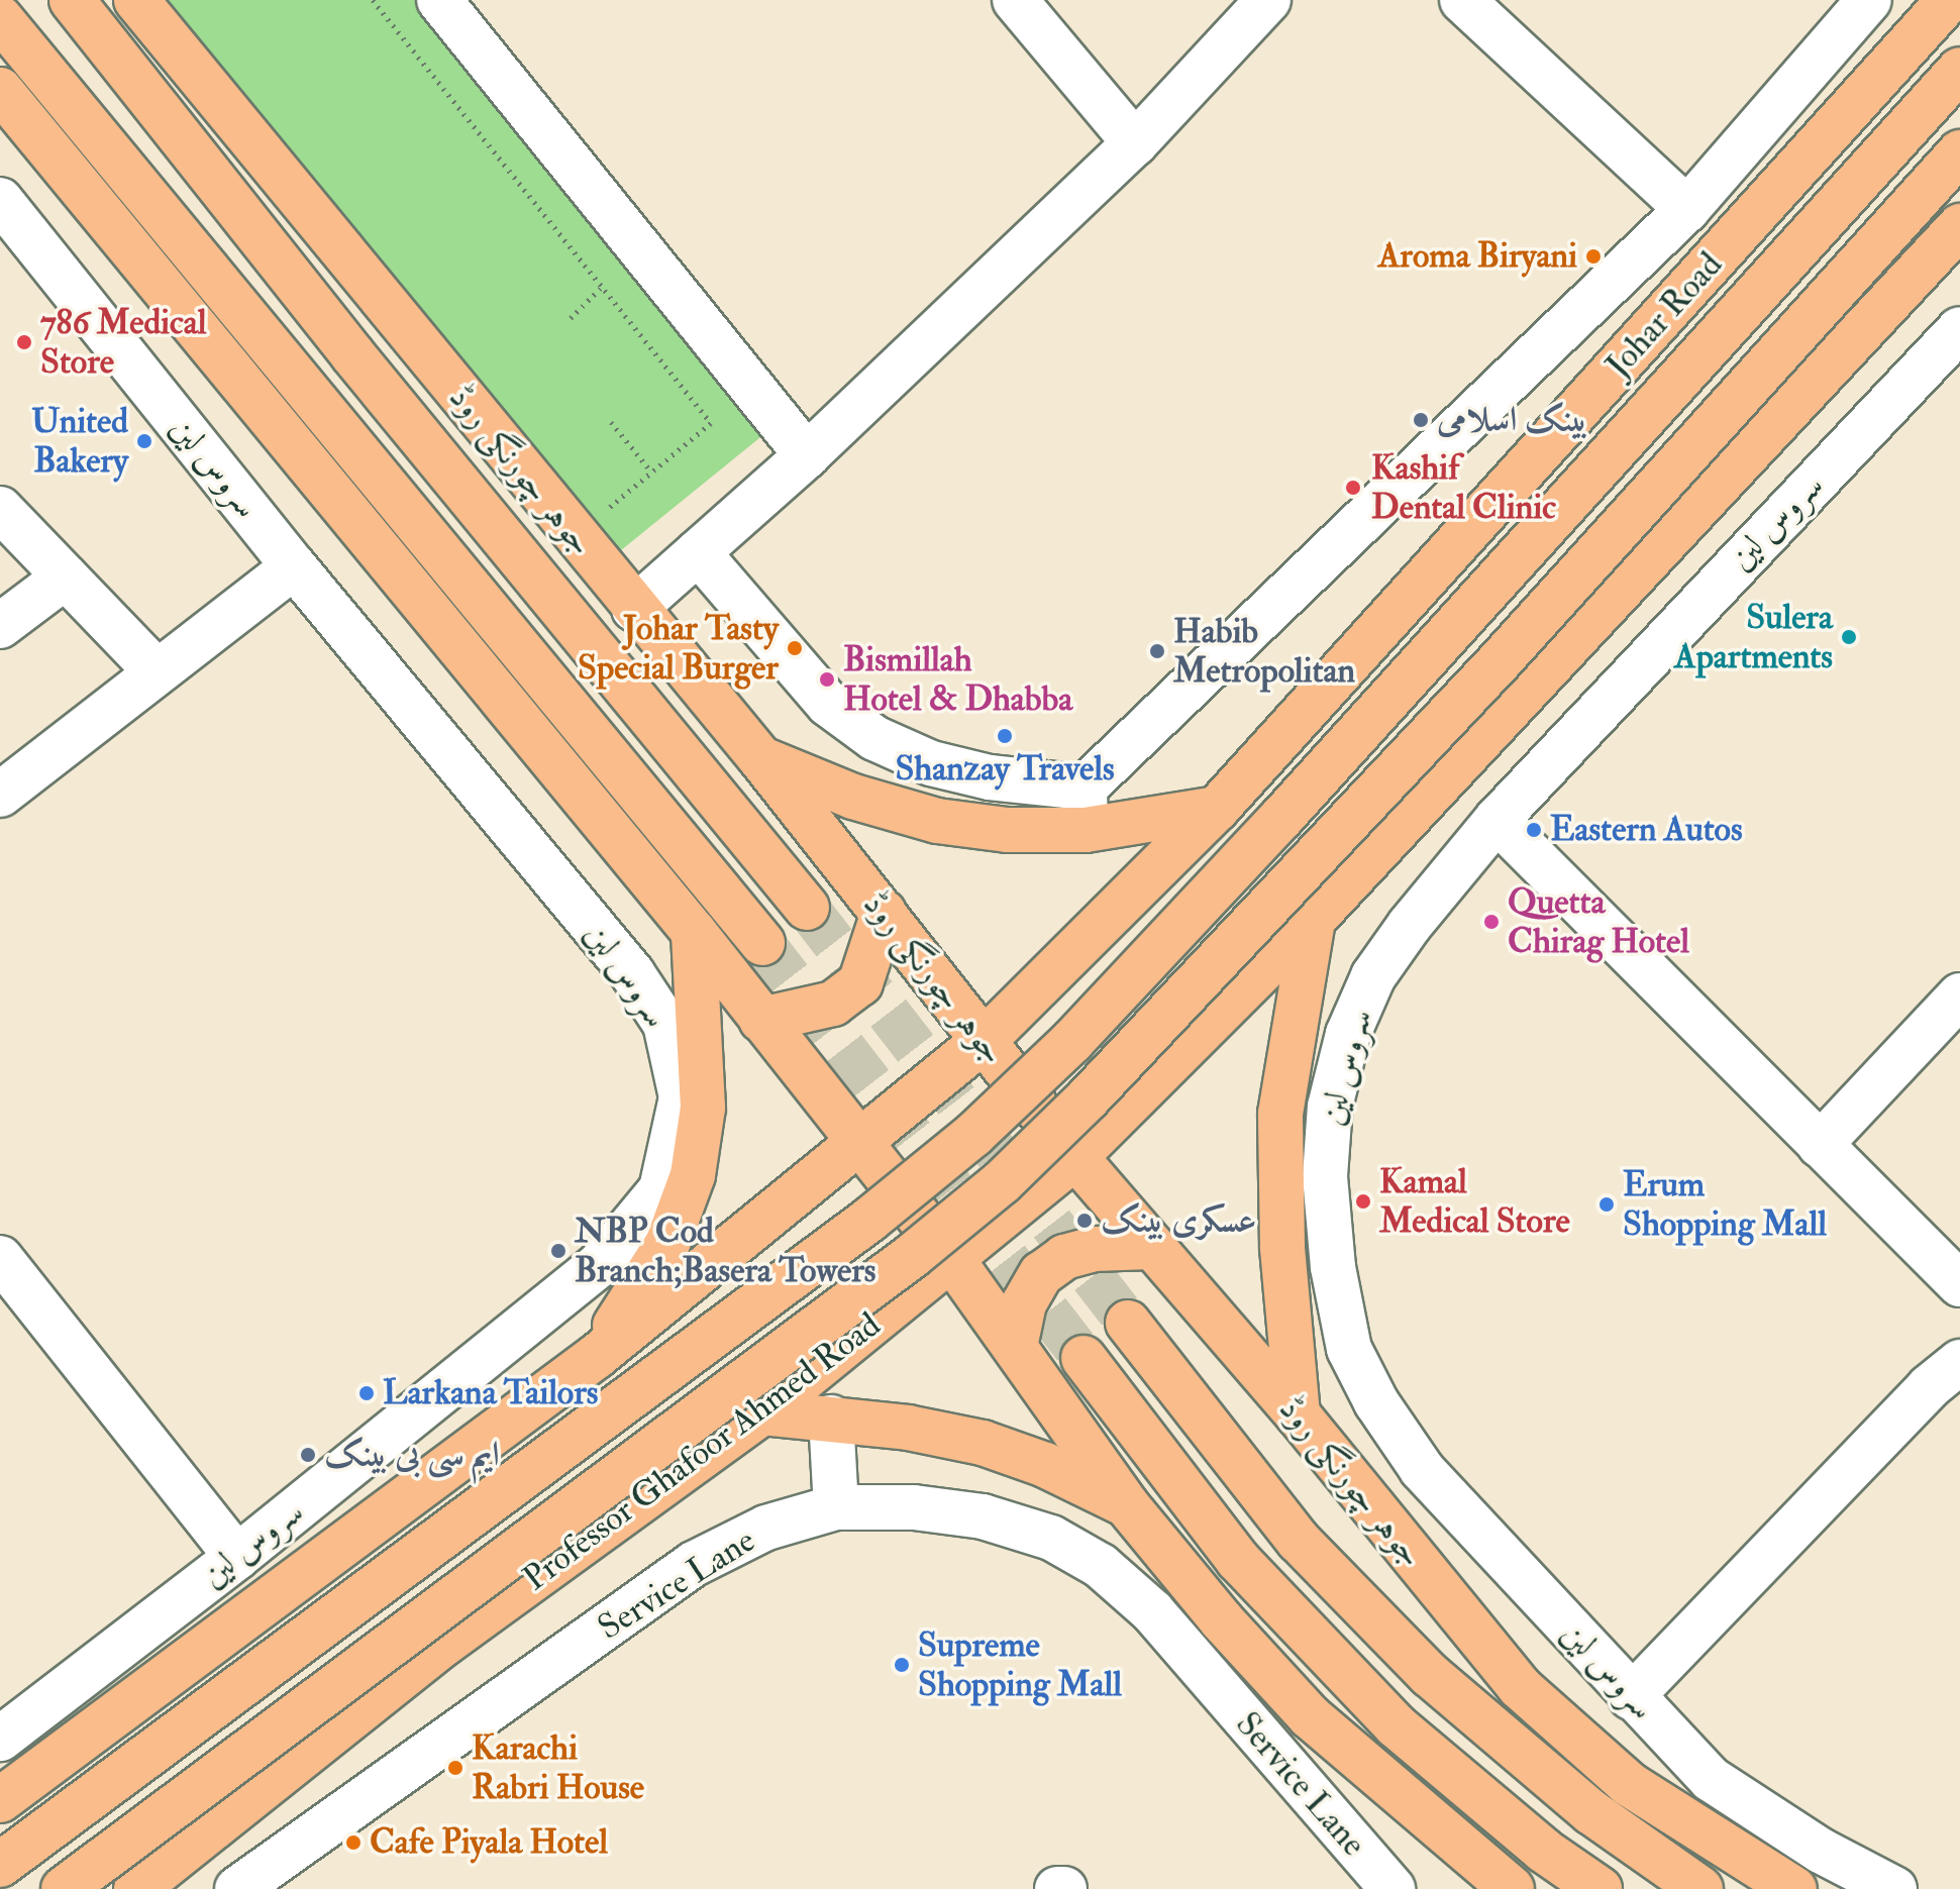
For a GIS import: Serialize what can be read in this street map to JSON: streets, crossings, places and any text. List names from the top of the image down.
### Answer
{
  "streets": {
    "main road": ["Johar Road", "جوہر چورنگی روڈ", "Professor Ghafoor Ahmed Road"],
    "street": ["سروس لین", "Service Lane"]
  },
  "crossings": [
    ["Johar Road", "جوہر چورنگی روڈ"],
    ["جوہر چورنگی روڈ", "Professor Ghafoor Ahmed Road"]
  ],
  "places": [
    "Aroma Biryani",
    "786 Medical Store",
    "بینک اسلامی",
    "United Bakery",
    "Kashif Dental Clinic",
    "Sulera Apartments",
    "Johar Tasty Special Burger",
    "Habib Metropolitan",
    "Bismillah Hotel & Dhabba",
    "Shanzay Travels",
    "Eastern Autos",
    "Quetta Chirag Hotel",
    "Kamal Medical Store",
    "Erum Shopping Mall",
    "عسکری بینک",
    "NBP Cod Branch;Basera Towers",
    "Larkana Tailors",
    "ایم سی بی بینک",
    "Supreme Shopping Mall",
    "Karachi Rabri House",
    "Cafe Piyala Hotel"
  ]
}
